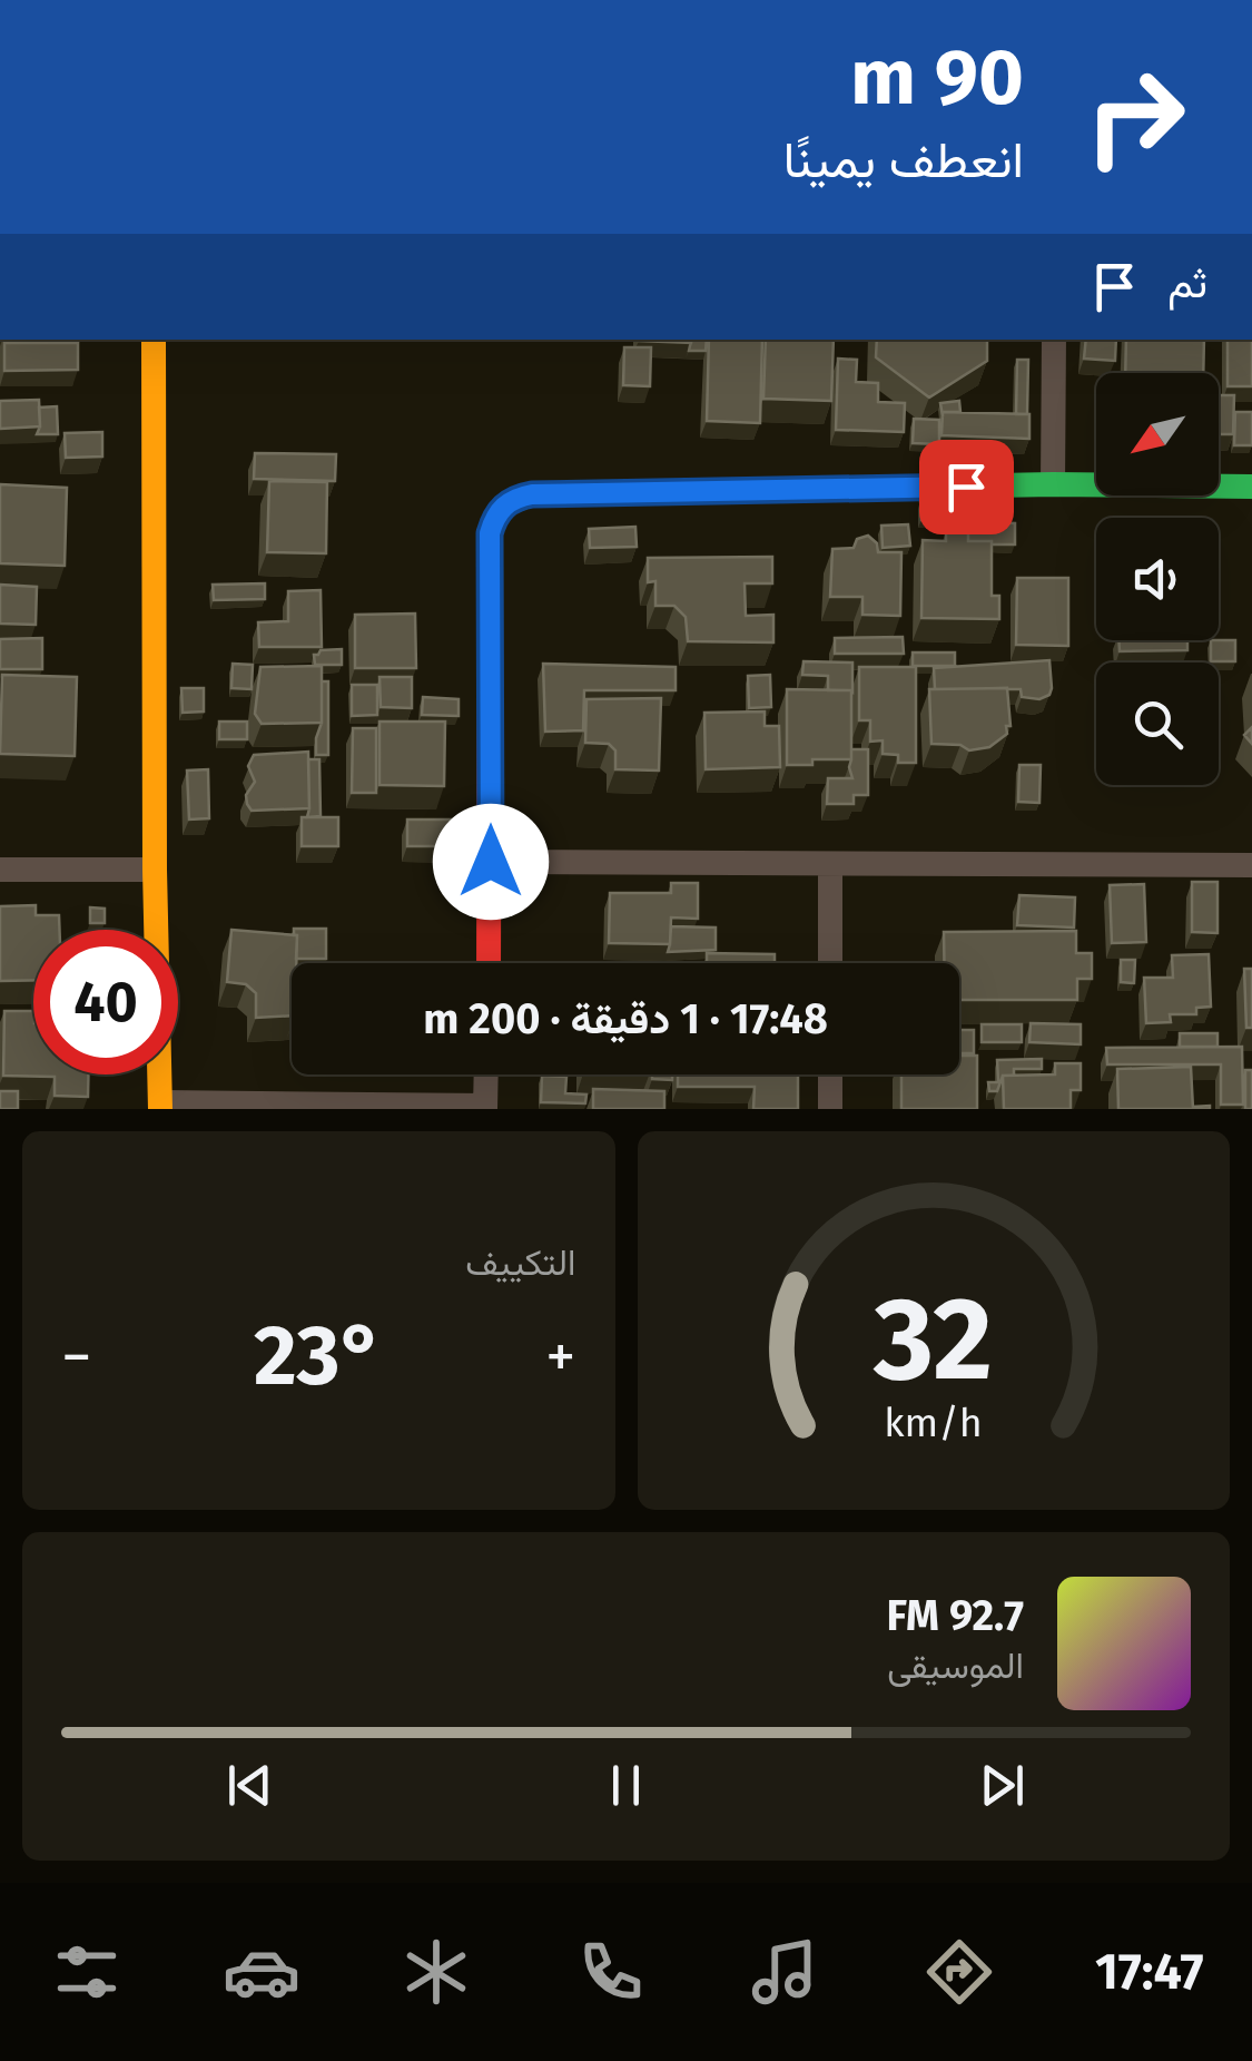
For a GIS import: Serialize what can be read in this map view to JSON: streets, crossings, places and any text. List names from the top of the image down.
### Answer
{
  "north": "bottom left",
  "page": {
    "turn": ["90 m", "انعطف يمينًا"],
    "then": "ثم",
    "limit": "40",
    "trip": "17:48 · 1 دقيقة · 200 m",
    "tile": "التكييف",
    "heat": ["−", "23°", "+"],
    "song": ["92.7 FM", "الموسيقى"],
    "tabs": "17:47",
    "gauge": ["32", "km/h"]
  }
}
